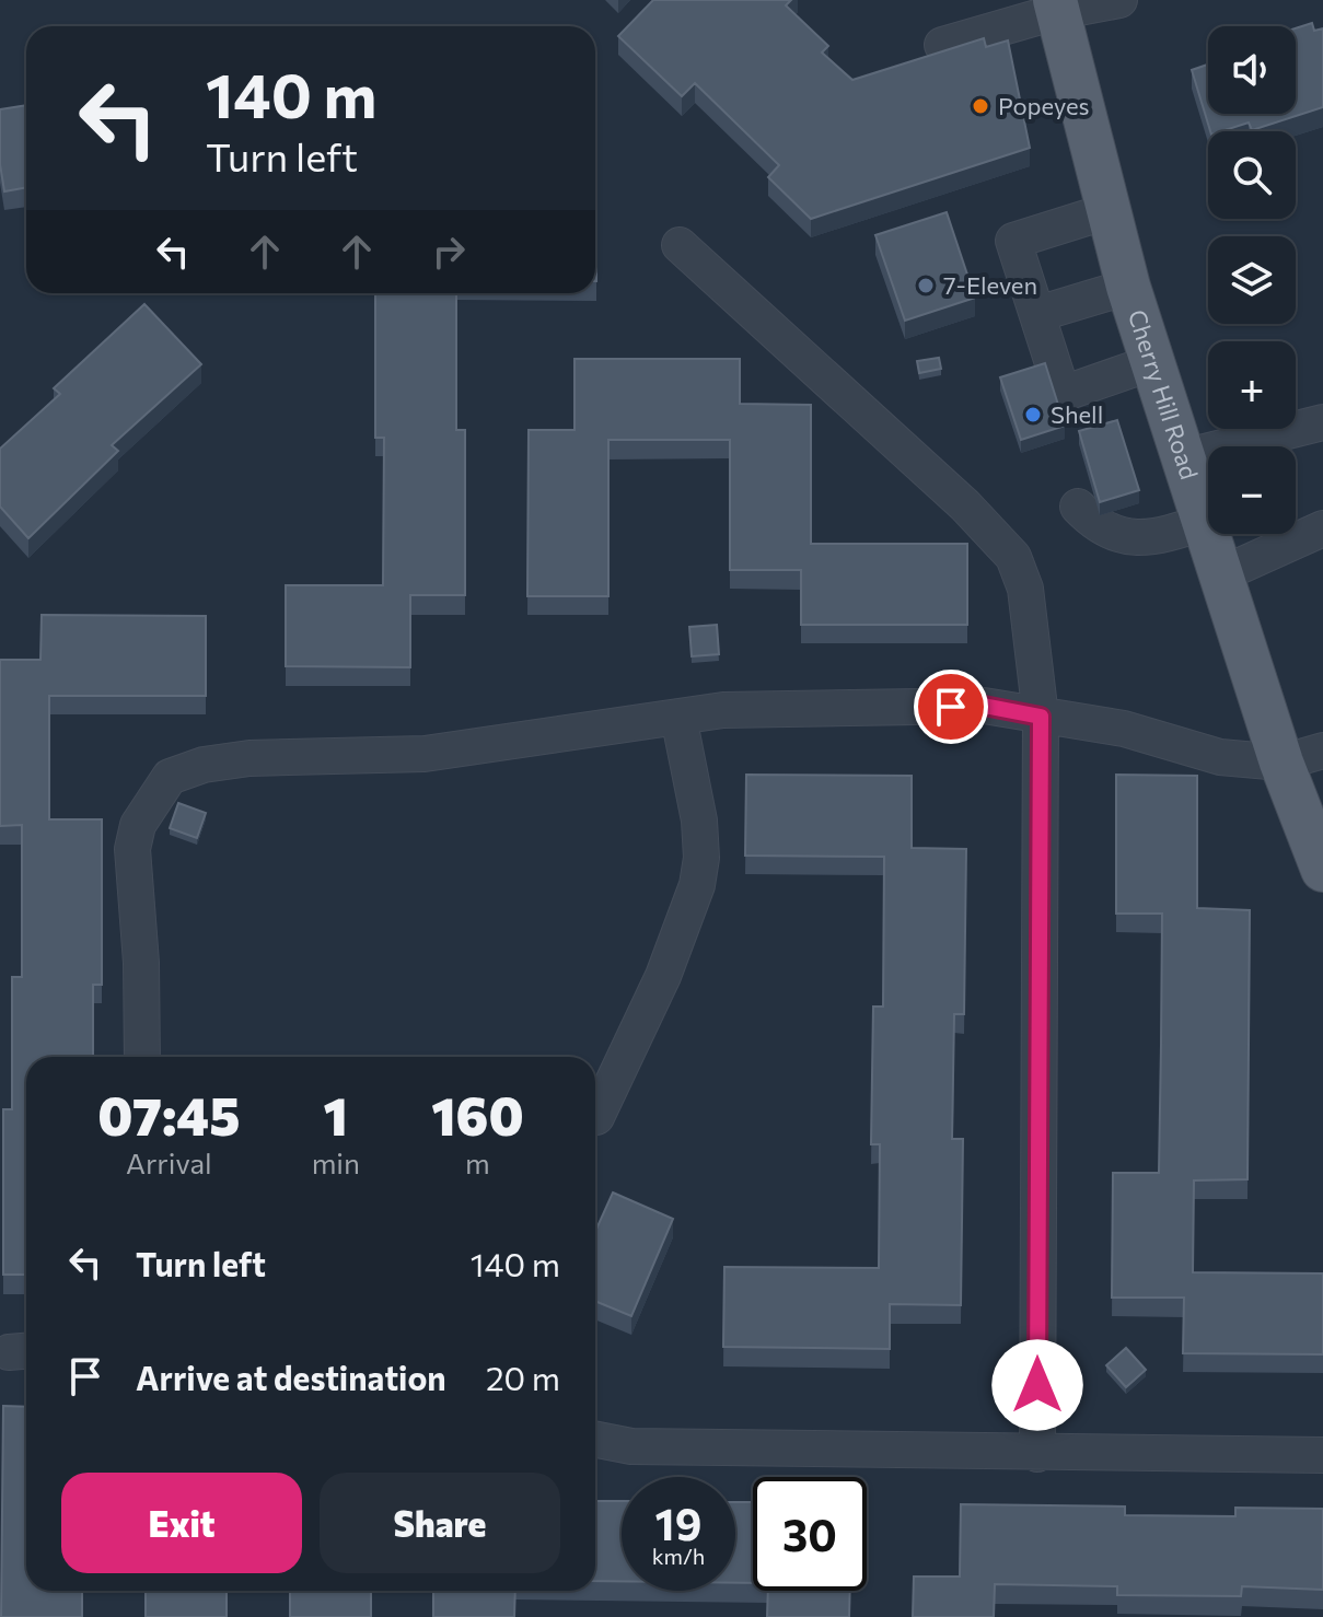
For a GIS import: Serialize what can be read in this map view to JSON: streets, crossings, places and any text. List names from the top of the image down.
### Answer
{
  "streets": {
    "main road": ["Cherry Hill Road"]
  },
  "places": ["Popeyes", "7-Eleven", "Shell"],
  "page": {
    "map_buttons": ["+", "−"],
    "turn": ["140 m", "Turn left"],
    "eta": [
      "07:45",
      "Arrival",
      "1",
      "min",
      "160",
      "m"
    ],
    "list": [
      {
        "name": "Turn left",
        "value": "140 m"
      },
      {
        "name": "Arrive at destination",
        "value": "20 m"
      }
    ],
    "buttons": ["Exit", "Share"],
    "speed": "19 km/h",
    "limit": "30"
  }
}
